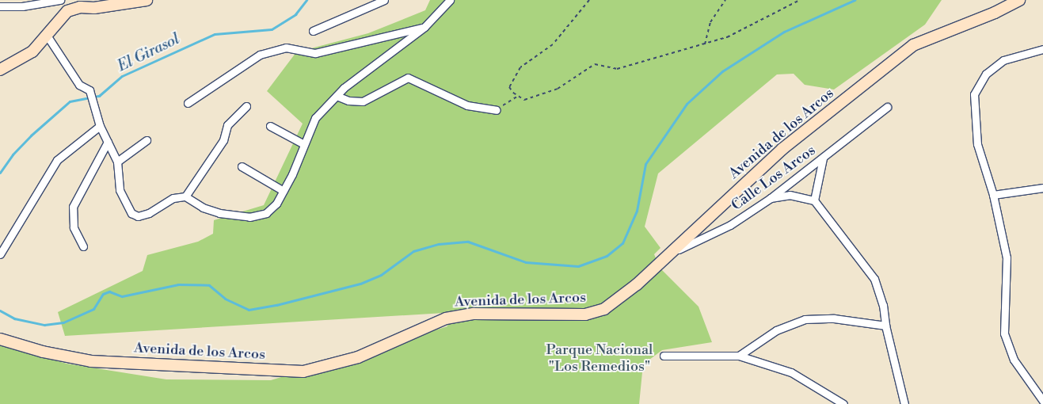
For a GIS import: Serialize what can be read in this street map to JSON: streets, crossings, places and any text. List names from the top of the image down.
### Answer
{
  "streets": {
    "main road": ["Avenida de los Arcos"],
    "street": ["Calle Los Arcos"]
  },
  "crossings": [
    ["Avenida de los Arcos", "Calle Los Arcos"]
  ],
  "water": ["El Girasol"],
  "parks": ["Parque Nacional \"Los Remedios\""]
}
